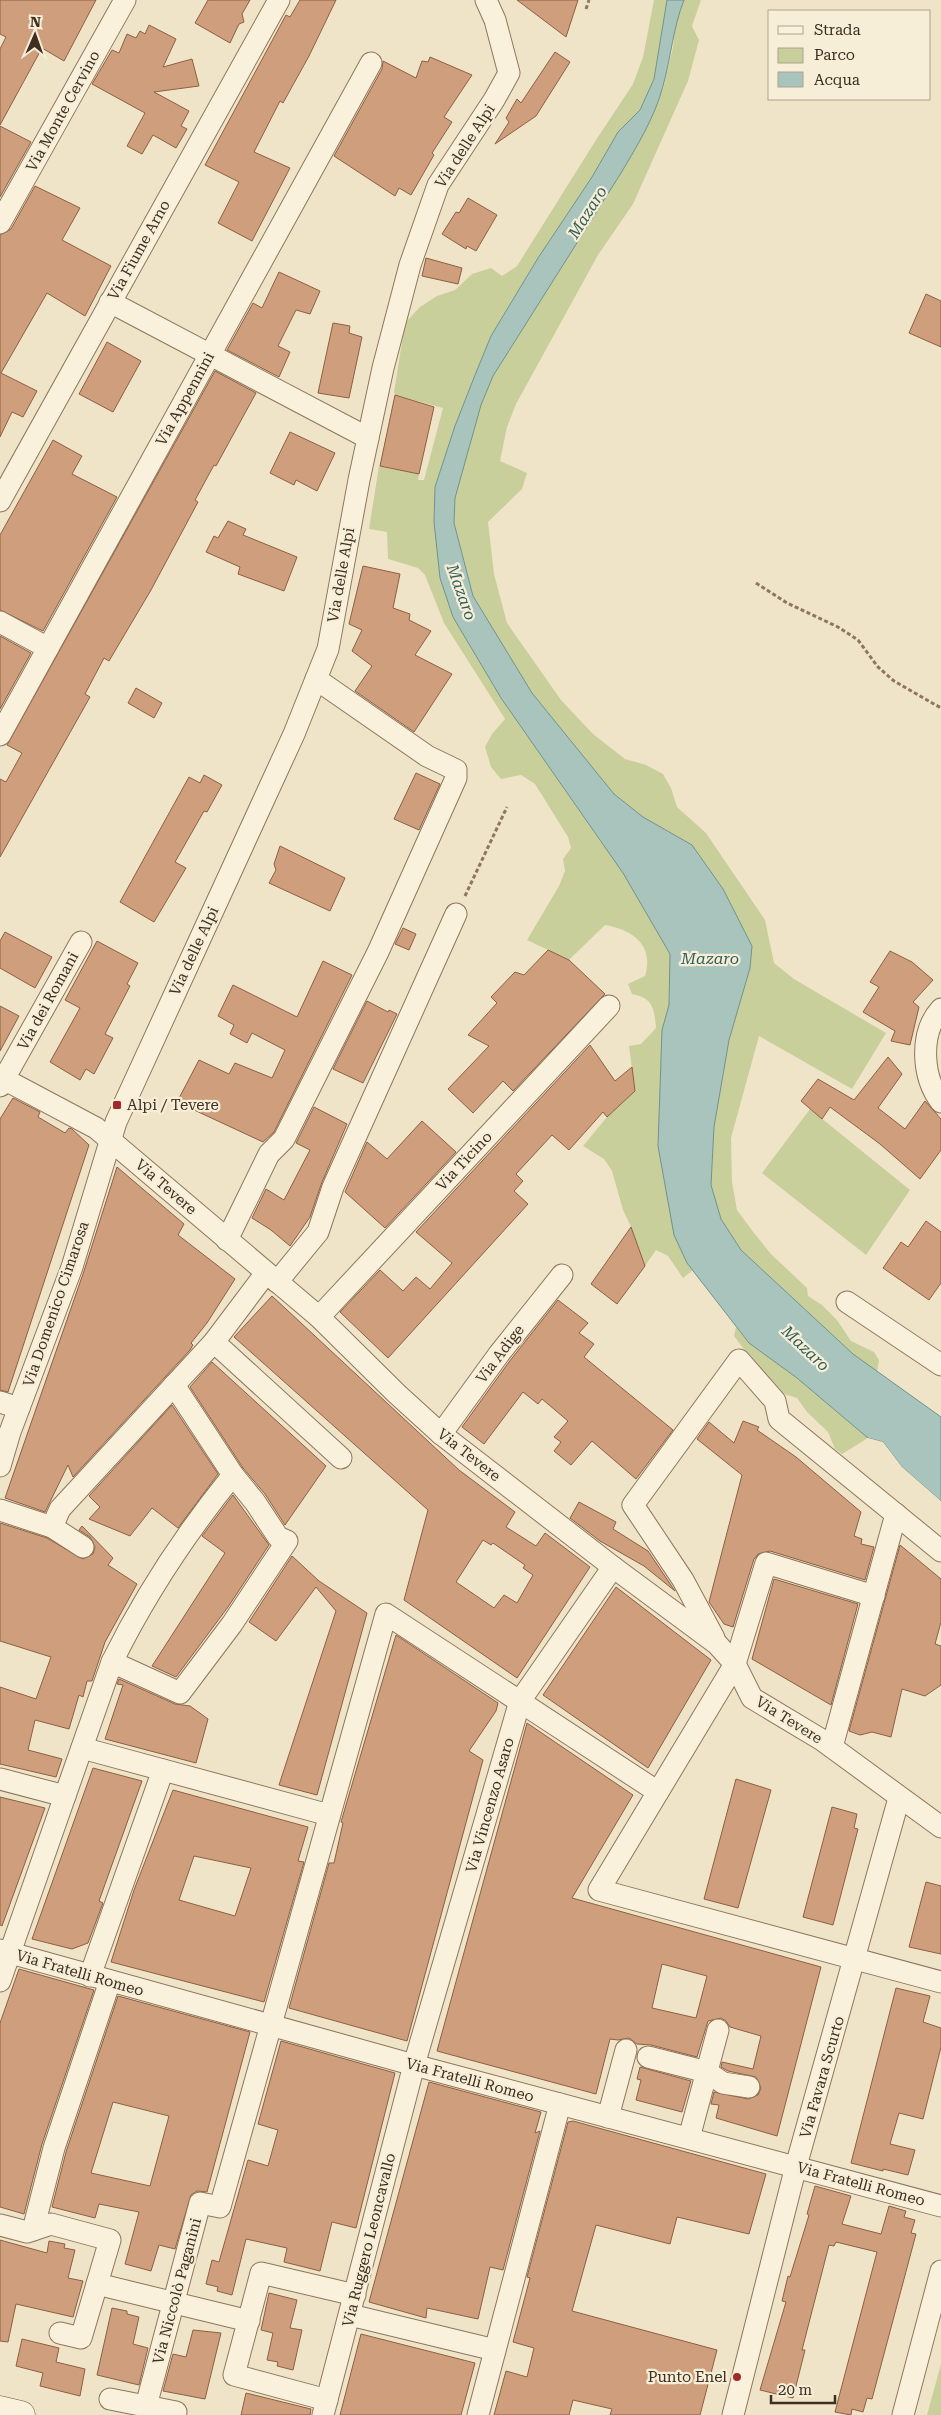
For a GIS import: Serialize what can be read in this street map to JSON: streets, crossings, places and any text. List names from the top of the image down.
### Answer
{
  "streets": {
    "street": [
      "Via Monte Cervino",
      "Via delle Alpi",
      "Via Fiume Arno",
      "Via Appennini",
      "Via dei Romani",
      "Via Ticino",
      "Via Tevere",
      "Via Domenico Cimarosa",
      "Via Adige",
      "Via Vincenzo Asaro",
      "Via Fratelli Romeo",
      "Via Favara Scurto",
      "Via Ruggero Leoncavallo",
      "Via Niccolò Paganini"
    ]
  },
  "crossings": [
    ["Via delle Alpi", "Via Tevere"],
    ["Via delle Alpi", "Via Domenico Cimarosa"],
    ["Via dei Romani", "Via Tevere"],
    ["Via Ticino", "Via Tevere"],
    ["Via Tevere", "Via Domenico Cimarosa"],
    ["Via Tevere", "Via Adige"],
    ["Via Tevere", "Via Vincenzo Asaro"],
    ["Via Tevere", "Via Favara Scurto"],
    ["Via Vincenzo Asaro", "Via Fratelli Romeo"],
    ["Via Vincenzo Asaro", "Via Ruggero Leoncavallo"],
    ["Via Fratelli Romeo", "Via Favara Scurto"],
    ["Via Fratelli Romeo", "Via Ruggero Leoncavallo"],
    ["Via Fratelli Romeo", "Via Niccolò Paganini"]
  ],
  "water": ["Mazaro"],
  "places": {
    "transit": ["Alpi / Tevere"],
    "other": ["Punto Enel"]
  },
  "legend": ["Strada", "Parco", "Acqua"],
  "scale_bar": "20 m",
  "north": "top"
}
